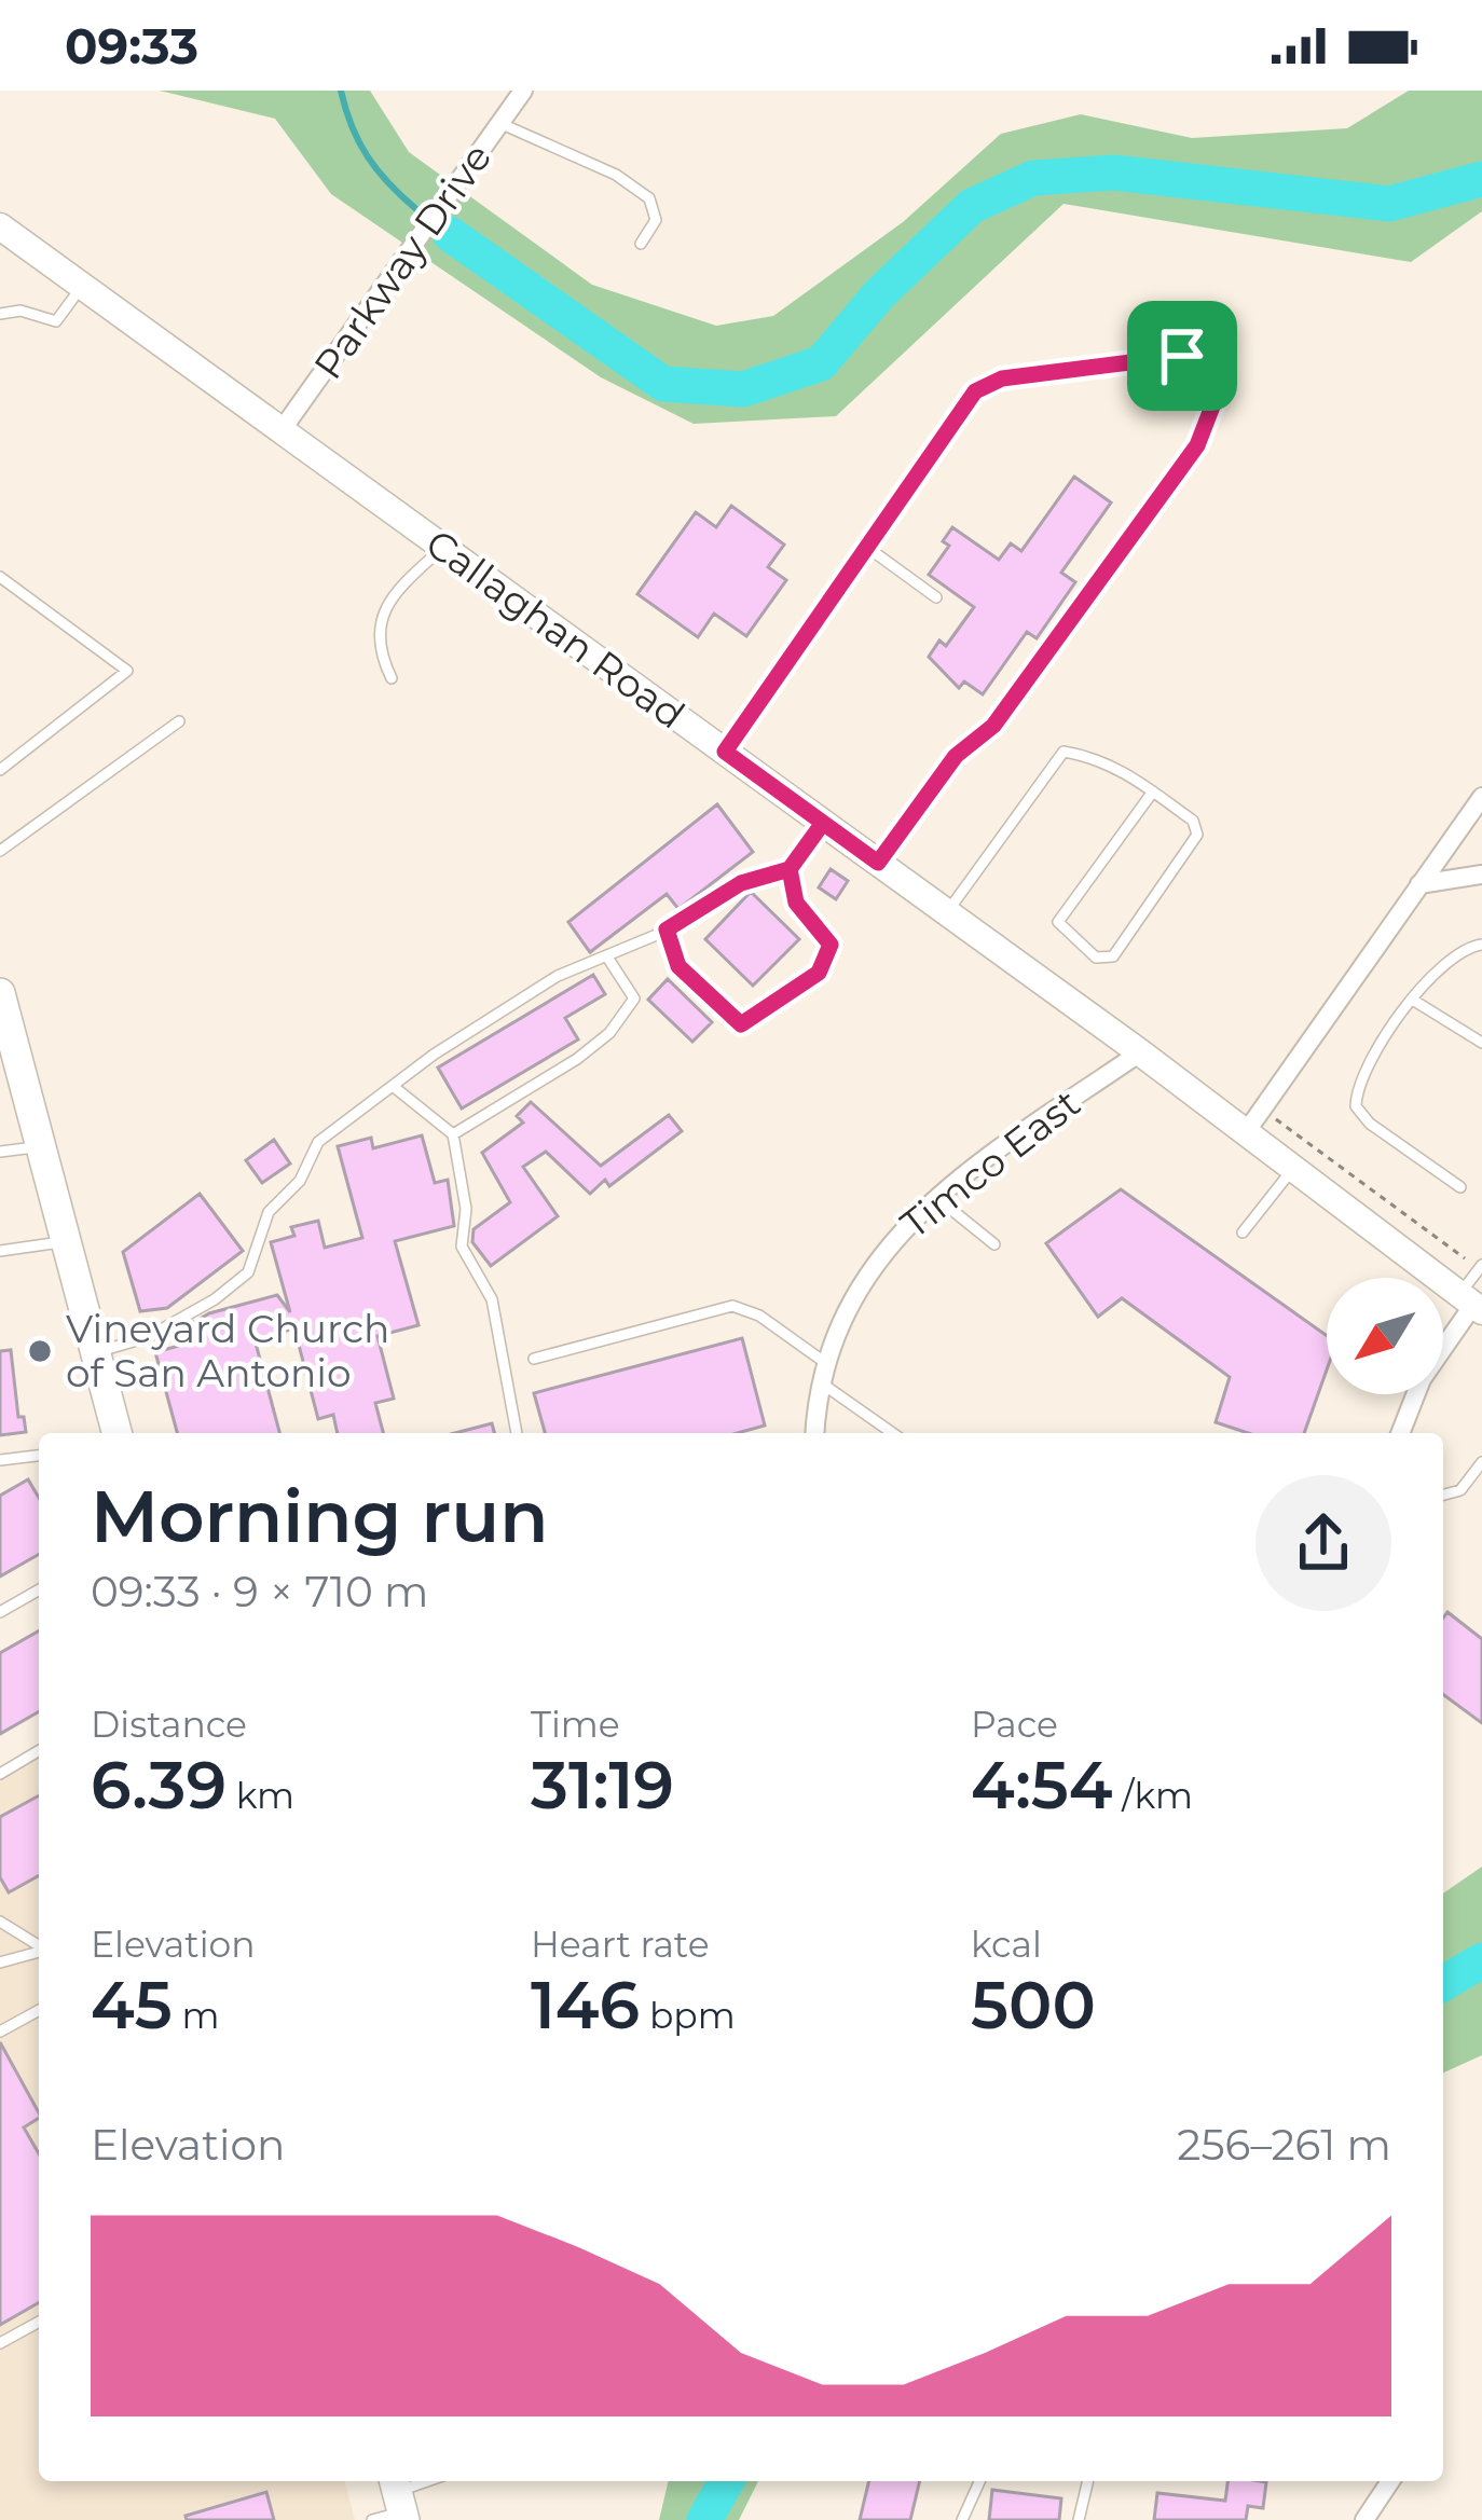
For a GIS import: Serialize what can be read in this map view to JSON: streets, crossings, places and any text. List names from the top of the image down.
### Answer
{
  "streets": {
    "main road": ["Callaghan Road"],
    "street": ["Parkway Drive", "Timco East"]
  },
  "crossings": [
    ["Parkway Drive", "Callaghan Road"],
    ["Callaghan Road", "Timco East"]
  ],
  "places": ["Vineyard Church of San Antonio"],
  "north": "bottom left",
  "page": {
    "status": "09:33",
    "heading": ["Morning run", "09:33 · 9 × 710 m"],
    "stats": [
      ["Distance", "6.39 km"],
      ["Time", "31:19"],
      ["Pace", "4:54 /km"],
      ["Elevation", "45 m"],
      ["Heart rate", "146 bpm"],
      ["kcal", "500"]
    ],
    "chart": ["Elevation", "256–261 m"]
  }
}
